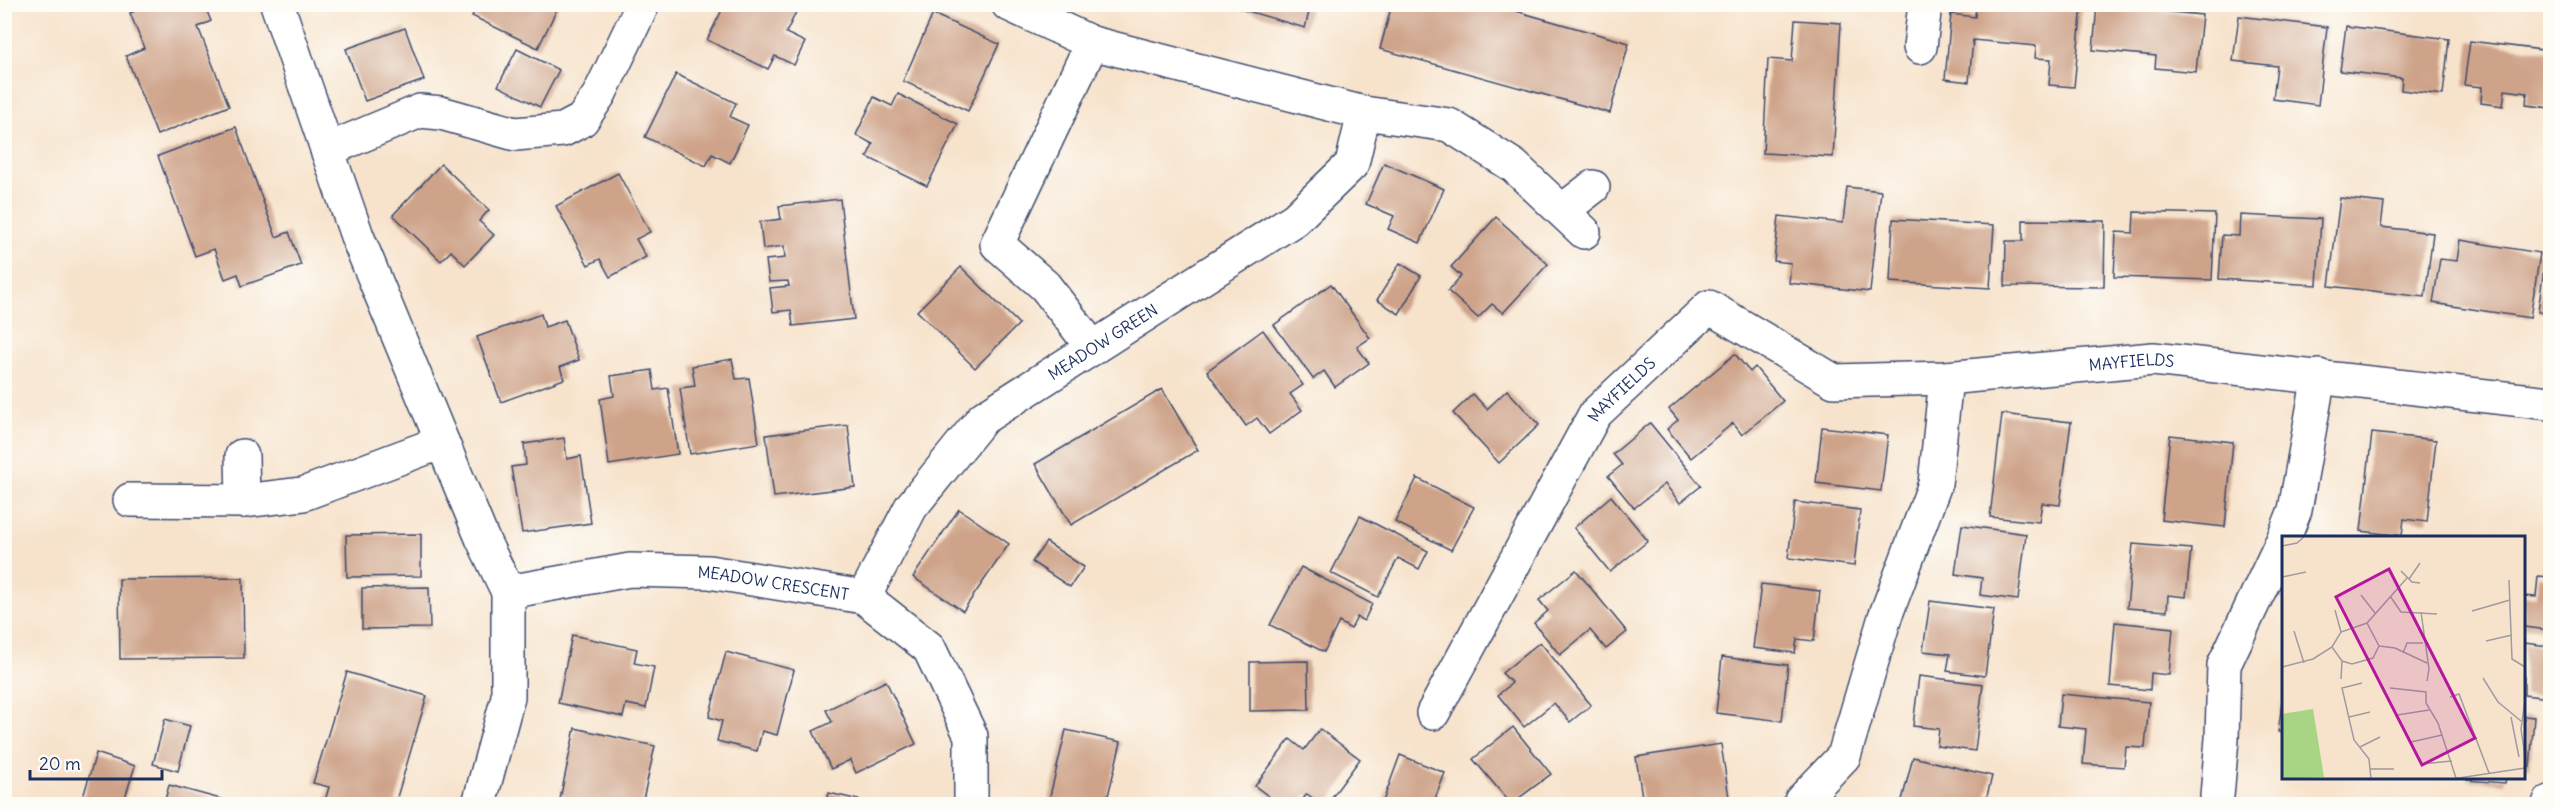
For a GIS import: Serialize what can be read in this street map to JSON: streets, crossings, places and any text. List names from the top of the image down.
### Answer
{
  "streets": {
    "street": ["MEADOW GREEN", "MAYFIELDS", "MEADOW CRESCENT"]
  },
  "crossings": [
    ["MEADOW GREEN", "MEADOW CRESCENT"]
  ],
  "scale_bar": "20 m"
}
